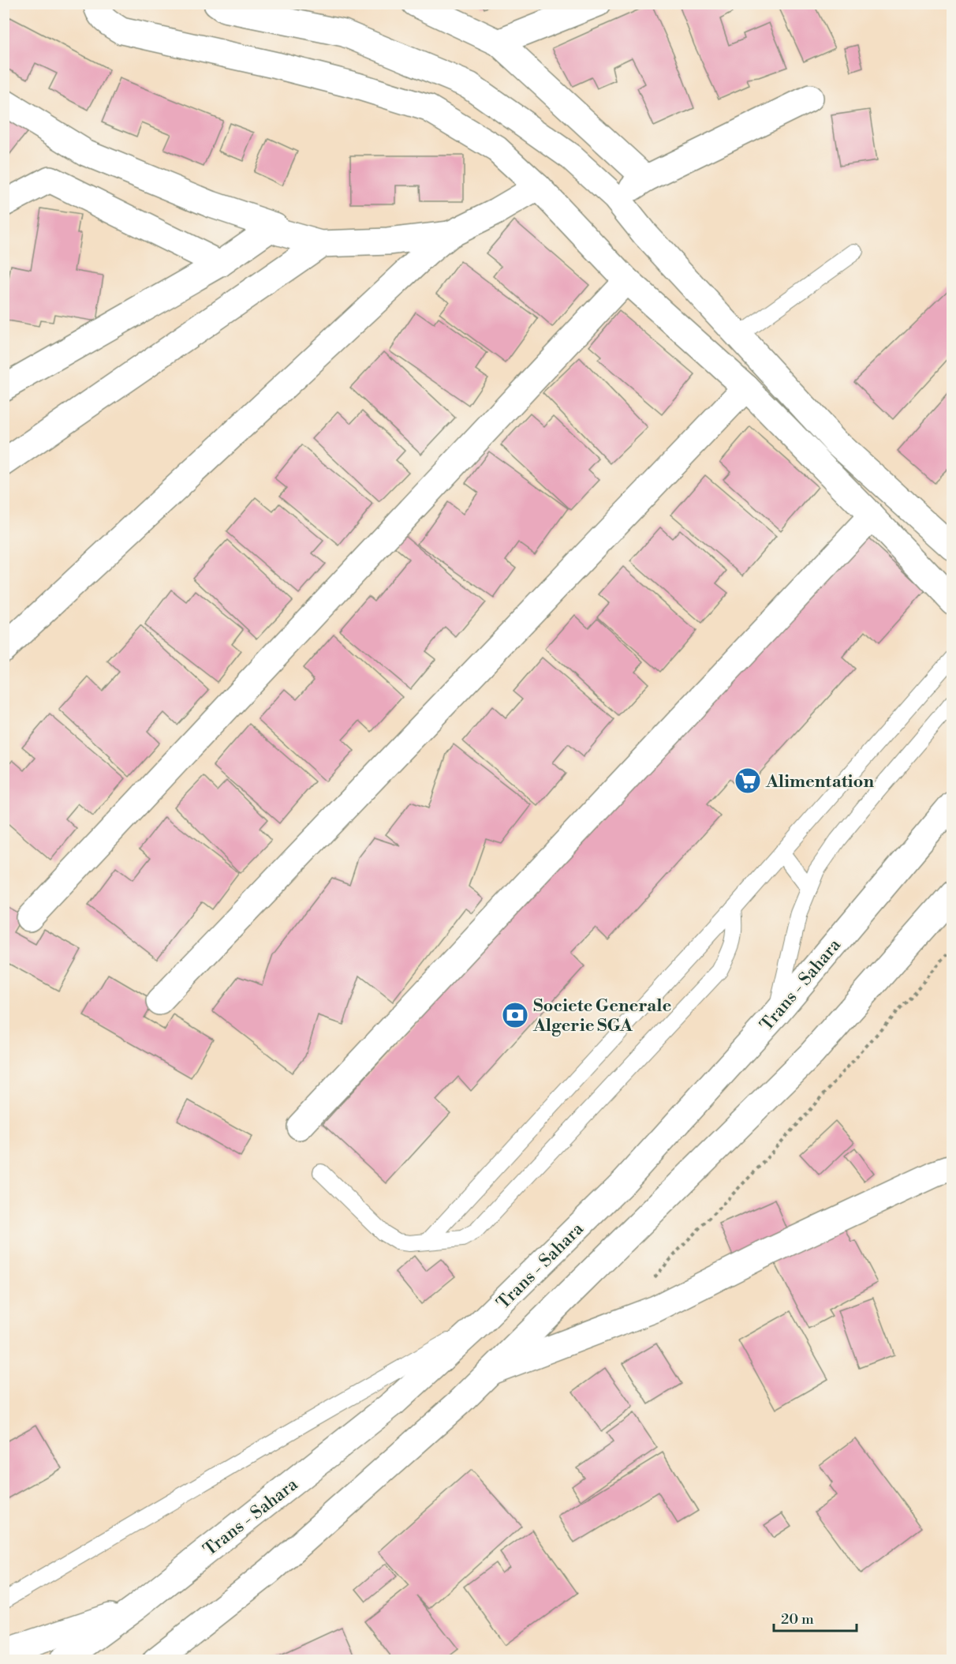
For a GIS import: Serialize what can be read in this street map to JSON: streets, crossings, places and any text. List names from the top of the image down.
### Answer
{
  "streets": {
    "main road": ["Trans - Sahara"]
  },
  "places": {
    "supermarket": ["Alimentation"],
    "bank": ["Societe Generale Algerie SGA"]
  },
  "scale_bar": "20 m"
}
